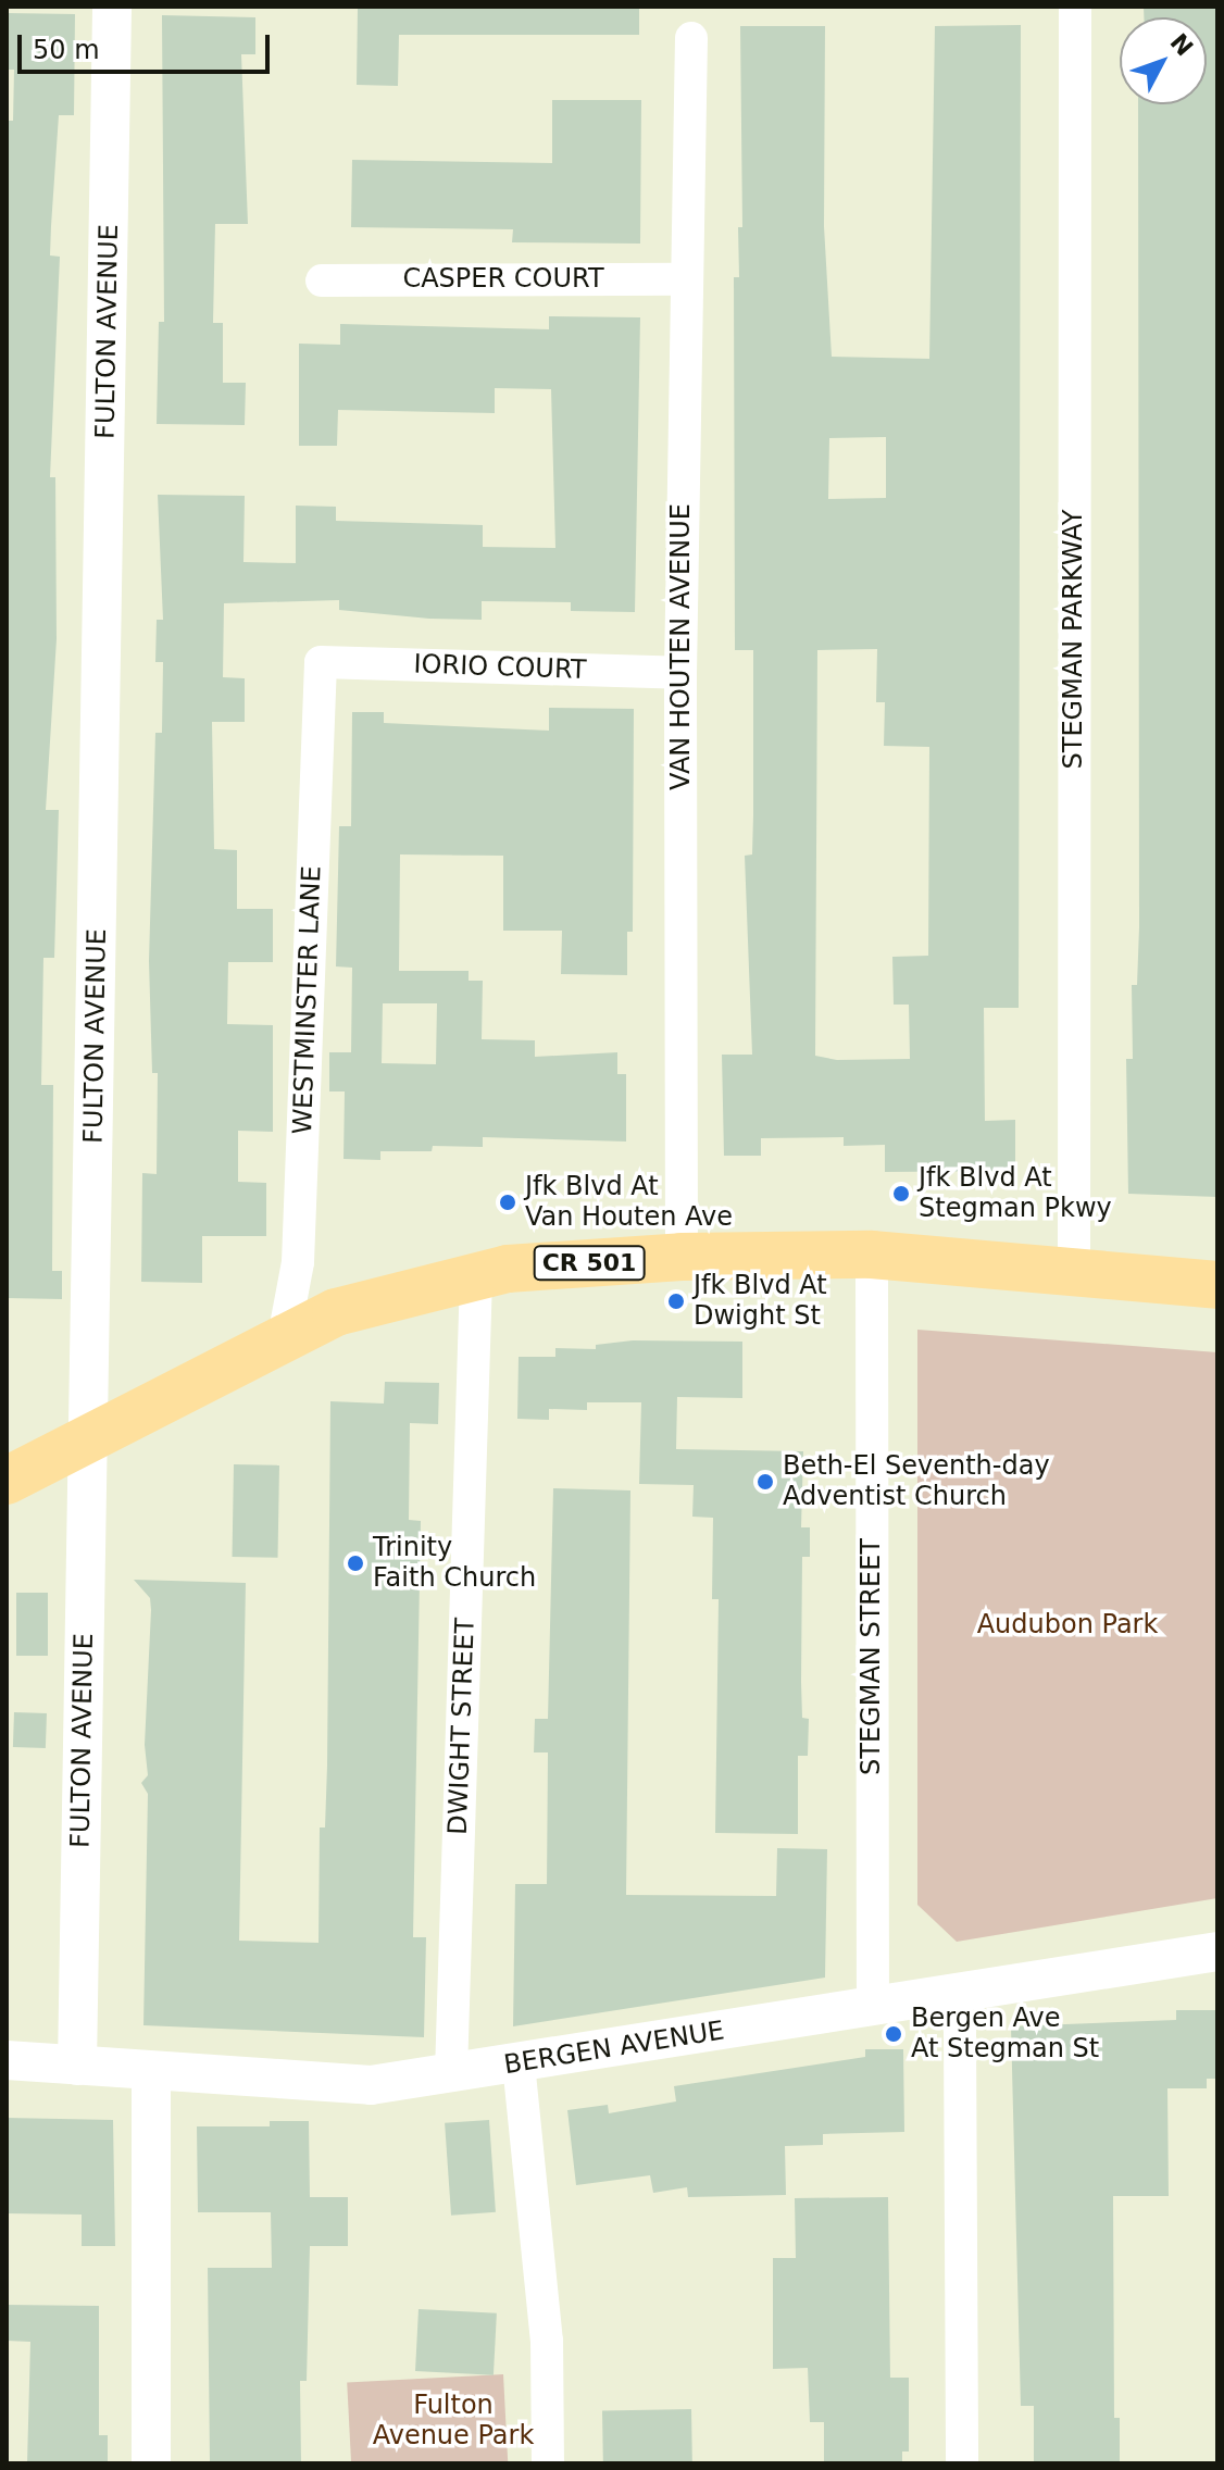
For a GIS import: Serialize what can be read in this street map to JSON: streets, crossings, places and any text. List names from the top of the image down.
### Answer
{
  "streets": {
    "main road": ["CR 501"],
    "street": [
      "CASPER COURT",
      "FULTON AVENUE",
      "STEGMAN PARKWAY",
      "VAN HOUTEN AVENUE",
      "IORIO COURT",
      "WESTMINSTER LANE",
      "STEGMAN STREET",
      "DWIGHT STREET",
      "BERGEN AVENUE"
    ]
  },
  "crossings": [
    ["CASPER COURT", "VAN HOUTEN AVENUE"],
    ["FULTON AVENUE", "CR 501"],
    ["FULTON AVENUE", "BERGEN AVENUE"],
    ["STEGMAN PARKWAY", "CR 501"],
    ["VAN HOUTEN AVENUE", "IORIO COURT"],
    ["VAN HOUTEN AVENUE", "CR 501"],
    ["IORIO COURT", "WESTMINSTER LANE"],
    ["WESTMINSTER LANE", "CR 501"],
    ["CR 501", "STEGMAN STREET"],
    ["CR 501", "DWIGHT STREET"],
    ["STEGMAN STREET", "BERGEN AVENUE"],
    ["DWIGHT STREET", "BERGEN AVENUE"]
  ],
  "parks": ["Audubon Park", "Fulton Avenue Park"],
  "places": [
    "Jfk Blvd At Stegman Pkwy",
    "Jfk Blvd At Van Houten Ave",
    "Jfk Blvd At Dwight St",
    "Beth-El Seventh-day Adventist Church",
    "Trinity Faith Church",
    "Bergen Ave At Stegman St"
  ],
  "scale_bar": "50 m",
  "north": "top right"
}
